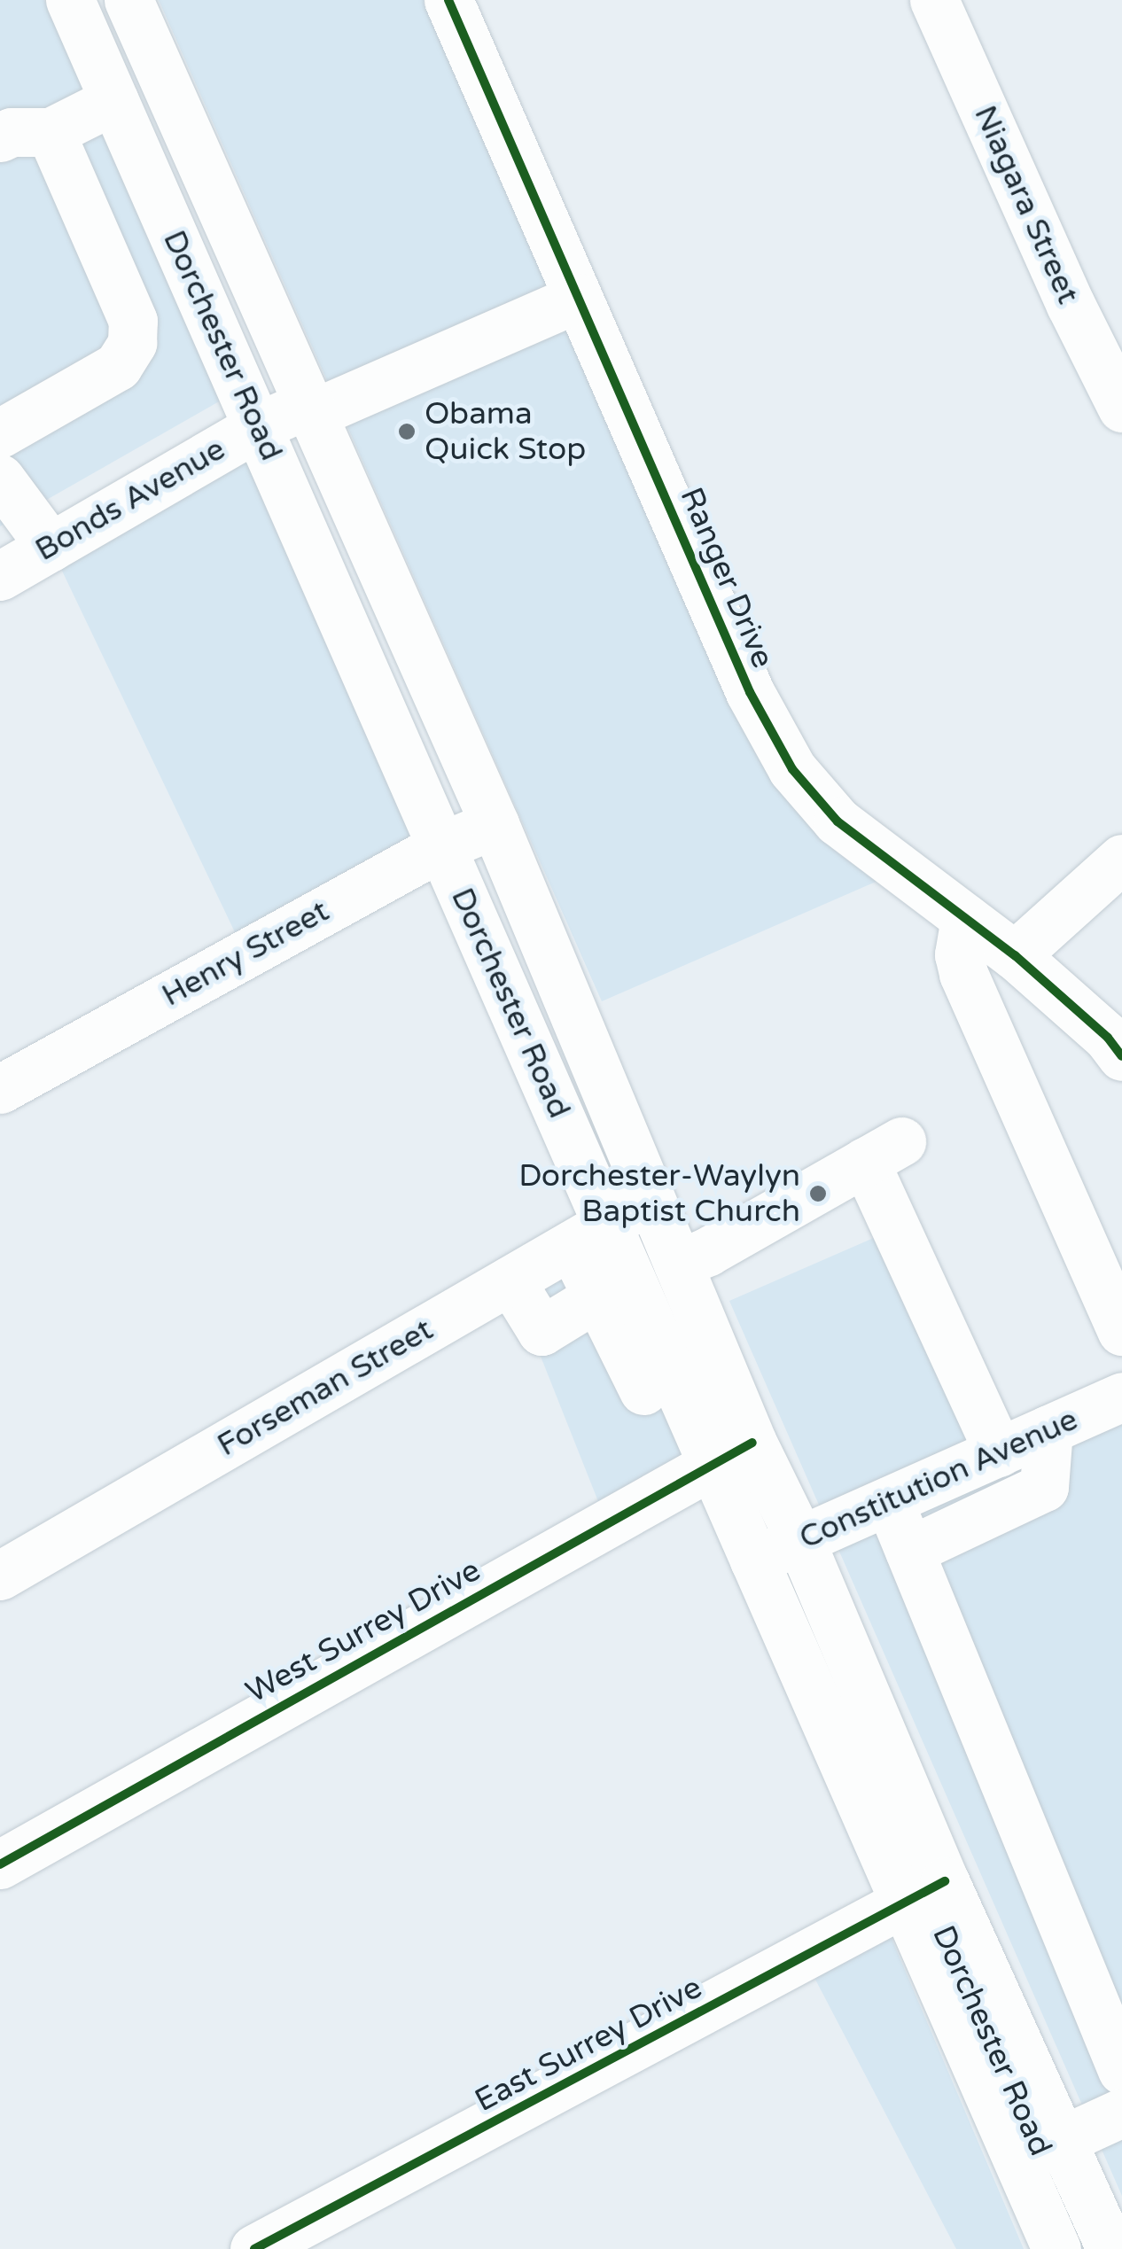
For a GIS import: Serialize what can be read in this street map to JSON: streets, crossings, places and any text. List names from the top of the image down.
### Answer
{
  "streets": {
    "street": [
      "Niagara Street",
      "Dorchester Road",
      "Bonds Avenue",
      "Ranger Drive",
      "Henry Street",
      "Forseman Street",
      "Constitution Avenue",
      "West Surrey Drive",
      "East Surrey Drive"
    ]
  },
  "crossings": [
    ["Dorchester Road", "Bonds Avenue"],
    ["Dorchester Road", "Henry Street"],
    ["Dorchester Road", "Forseman Street"],
    ["Dorchester Road", "Constitution Avenue"],
    ["Dorchester Road", "West Surrey Drive"],
    ["Dorchester Road", "East Surrey Drive"],
    ["Bonds Avenue", "Ranger Drive"]
  ],
  "places": ["Obama Quick Stop", "Dorchester-Waylyn Baptist Church"]
}
